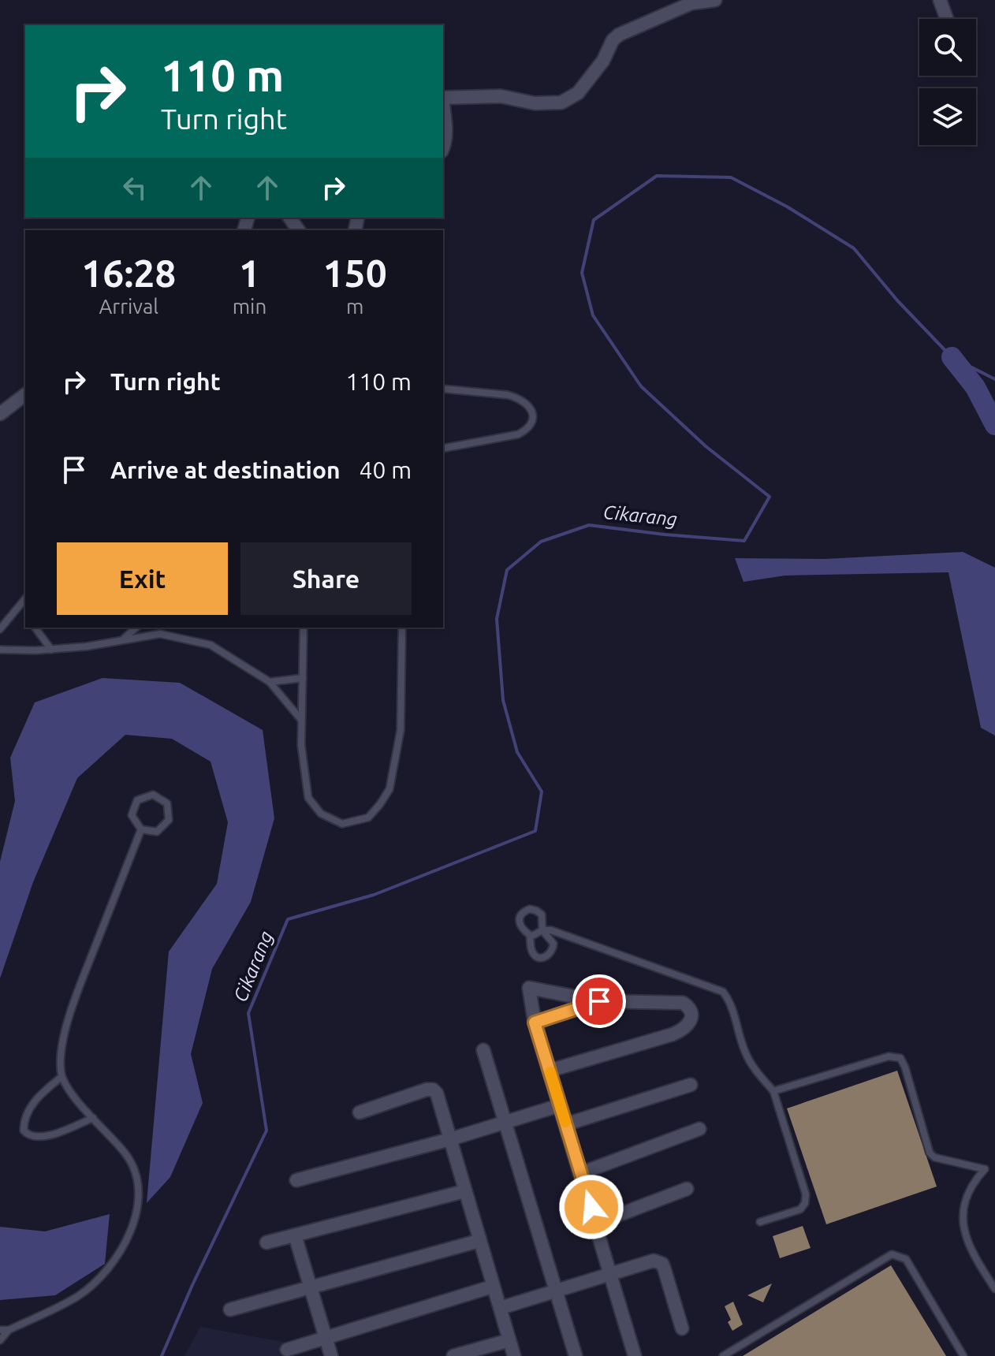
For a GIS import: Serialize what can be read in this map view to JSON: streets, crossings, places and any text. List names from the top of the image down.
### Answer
{
  "water": ["Cikarang"],
  "page": {
    "turn": ["110 m", "Turn right"],
    "eta": [
      "16:28",
      "Arrival",
      "1",
      "min",
      "150",
      "m"
    ],
    "list": [
      {
        "name": "Turn right",
        "value": "110 m"
      },
      {
        "name": "Arrive at destination",
        "value": "40 m"
      }
    ],
    "buttons": ["Exit", "Share"]
  }
}
